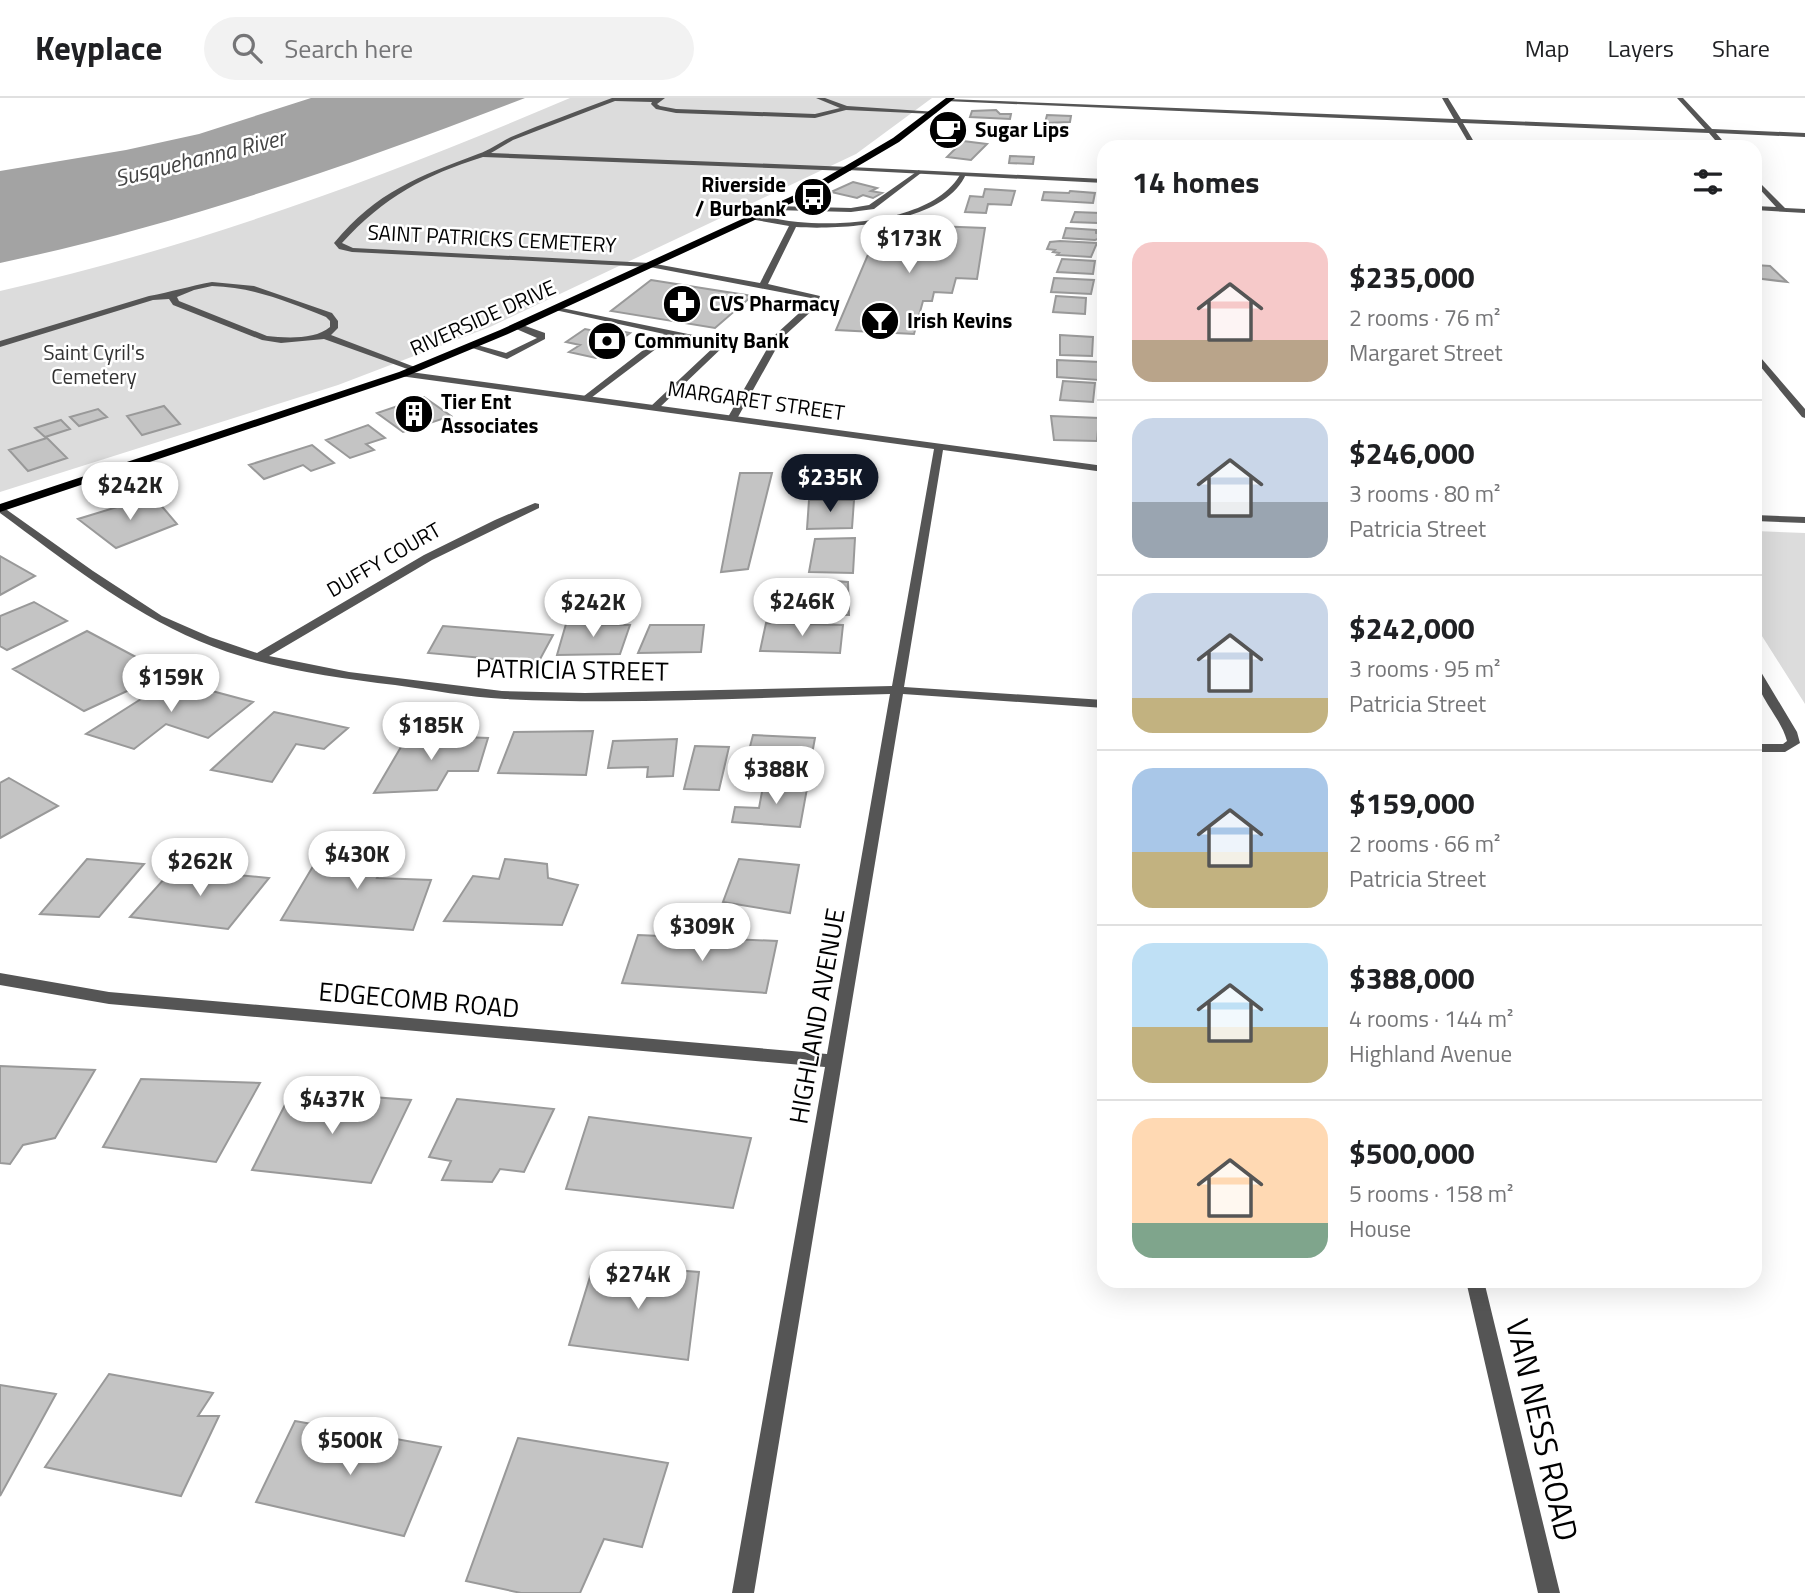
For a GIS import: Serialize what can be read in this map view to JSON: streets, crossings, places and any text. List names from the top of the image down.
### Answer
{
  "streets": {
    "main road": ["RIVERSIDE DRIVE"],
    "street": [
      "SAINT PATRICKS CEMETERY",
      "MARGARET STREET",
      "DUFFY COURT",
      "PATRICIA STREET",
      "EDGECOMB ROAD",
      "HIGHLAND AVENUE",
      "VAN NESS ROAD"
    ]
  },
  "crossings": [
    ["SAINT PATRICKS CEMETERY", "RIVERSIDE DRIVE"],
    ["RIVERSIDE DRIVE", "MARGARET STREET"],
    ["RIVERSIDE DRIVE", "PATRICIA STREET"],
    ["MARGARET STREET", "HIGHLAND AVENUE"],
    ["DUFFY COURT", "PATRICIA STREET"],
    ["PATRICIA STREET", "HIGHLAND AVENUE"],
    ["EDGECOMB ROAD", "HIGHLAND AVENUE"]
  ],
  "water": ["Susquehanna River"],
  "parks": ["Saint Cyril's Cemetery"],
  "places": {
    "cafe": ["Sugar Lips"],
    "bus stop": ["Riverside / Burbank"],
    "pharmacy": ["CVS Pharmacy"],
    "bar": ["Irish Kevins"],
    "bank": ["Community Bank"],
    "building": ["Tier Ent Associates"]
  },
  "page": {
    "header": "Keyplace",
    "search": "Search here",
    "nav": ["Map", "Layers", "Share"],
    "heading": "14 homes",
    "price": [
      "$173K",
      "$235K",
      "$242K",
      "$246K",
      "$242K",
      "$159K",
      "$185K",
      "$388K",
      "$430K",
      "$262K",
      "$309K",
      "$437K",
      "$274K",
      "$500K"
    ],
    "list": [
      {
        "name": "$235,000",
        "note": "2 rooms · 76 m² · Margaret Street"
      },
      {
        "name": "$246,000",
        "note": "3 rooms · 80 m² · Patricia Street"
      },
      {
        "name": "$242,000",
        "note": "3 rooms · 95 m² · Patricia Street"
      },
      {
        "name": "$159,000",
        "note": "2 rooms · 66 m² · Patricia Street"
      },
      {
        "name": "$388,000",
        "note": "4 rooms · 144 m² · Highland Avenue"
      },
      {
        "name": "$500,000",
        "note": "5 rooms · 158 m² · House"
      }
    ]
  }
}
